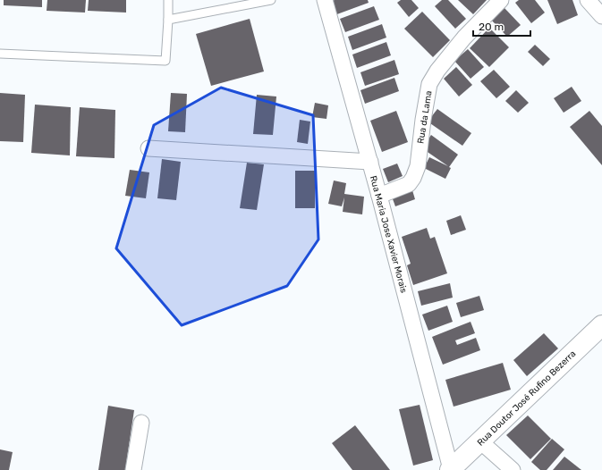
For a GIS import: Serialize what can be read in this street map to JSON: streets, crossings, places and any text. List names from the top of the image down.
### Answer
{
  "streets": {
    "main road": ["Rua Doutor José Rufino Bezerra"],
    "street": ["Rua da Lama", "Rua Maria Jose Xavier Morais"]
  },
  "crossings": [
    ["Rua da Lama", "Rua Maria Jose Xavier Morais"],
    ["Rua Maria Jose Xavier Morais", "Rua Doutor José Rufino Bezerra"]
  ],
  "scale_bar": "20 m"
}
